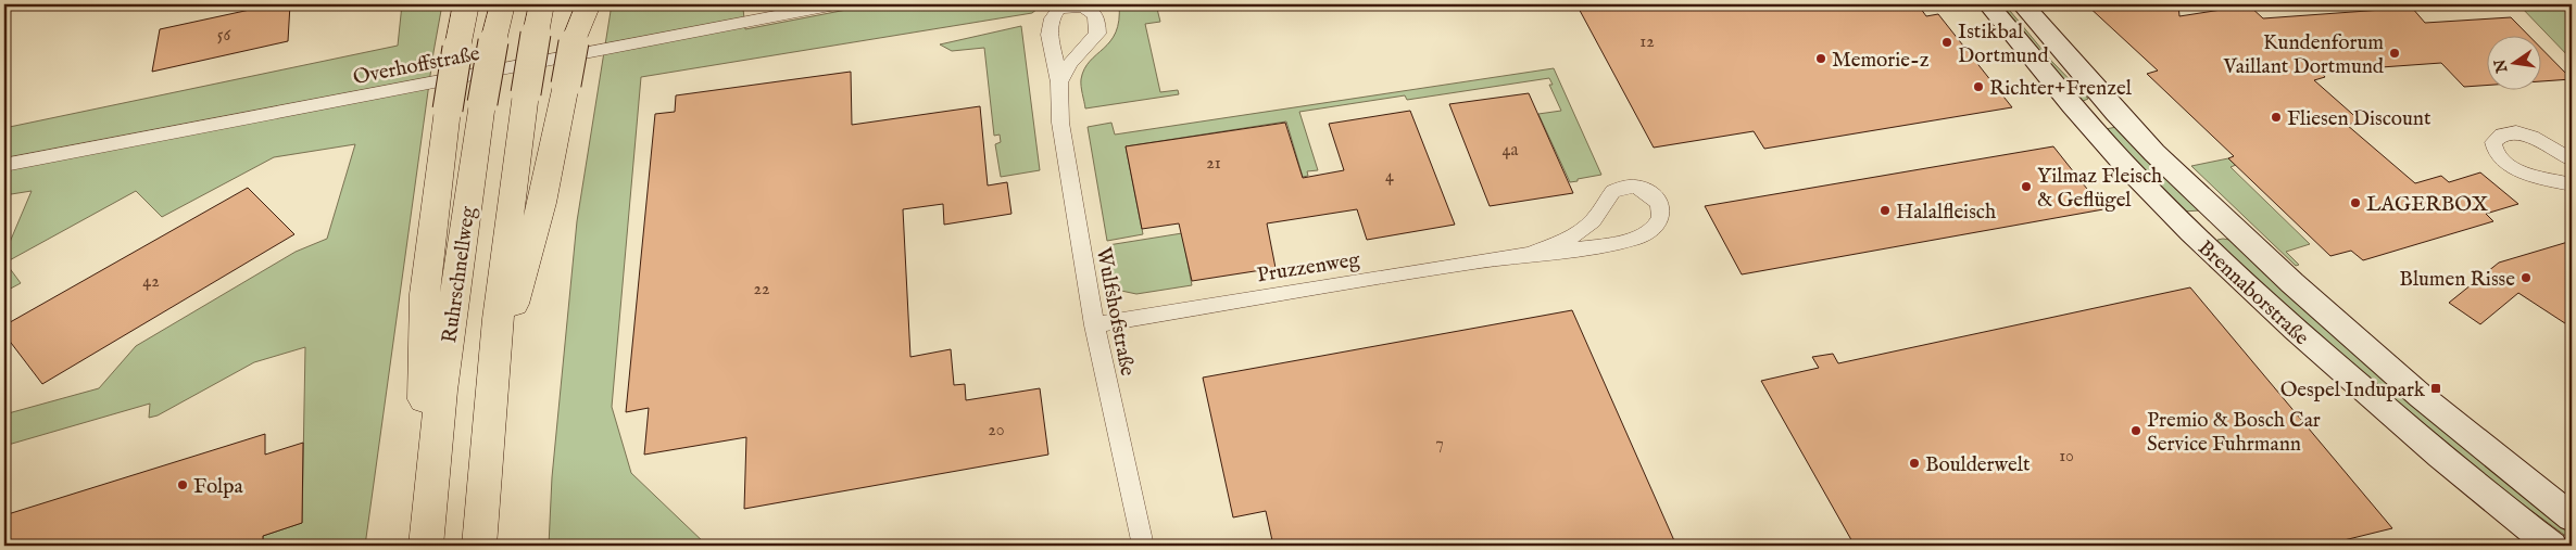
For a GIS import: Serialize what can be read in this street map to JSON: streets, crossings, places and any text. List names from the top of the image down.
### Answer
{
  "streets": {
    "highway": ["Ruhrschnellweg"],
    "main road": ["Brennaborstraße"],
    "street": ["Overhoffstraße", "Pruzzenweg", "Wulfshofstraße"]
  },
  "crossings": [
    ["Pruzzenweg", "Wulfshofstraße"]
  ],
  "places": {
    "other": [
      "Istikbal Dortmund",
      "Kundenforum Vaillant Dortmund",
      "Memorie-z",
      "Richter+Frenzel",
      "Fliesen Discount",
      "Yilmaz Fleisch & Geflügel",
      "LAGERBOX",
      "Halalfleisch",
      "Blumen Risse",
      "Premio & Bosch Car Service Fuhrmann",
      "Boulderwelt",
      "Folpa"
    ],
    "transit": ["Oespel Indupark"]
  },
  "house_numbers": [
    "56",
    "12",
    "4a",
    "21",
    "4",
    "42",
    "22",
    "20",
    "7",
    "10"
  ],
  "north": "left"
}
